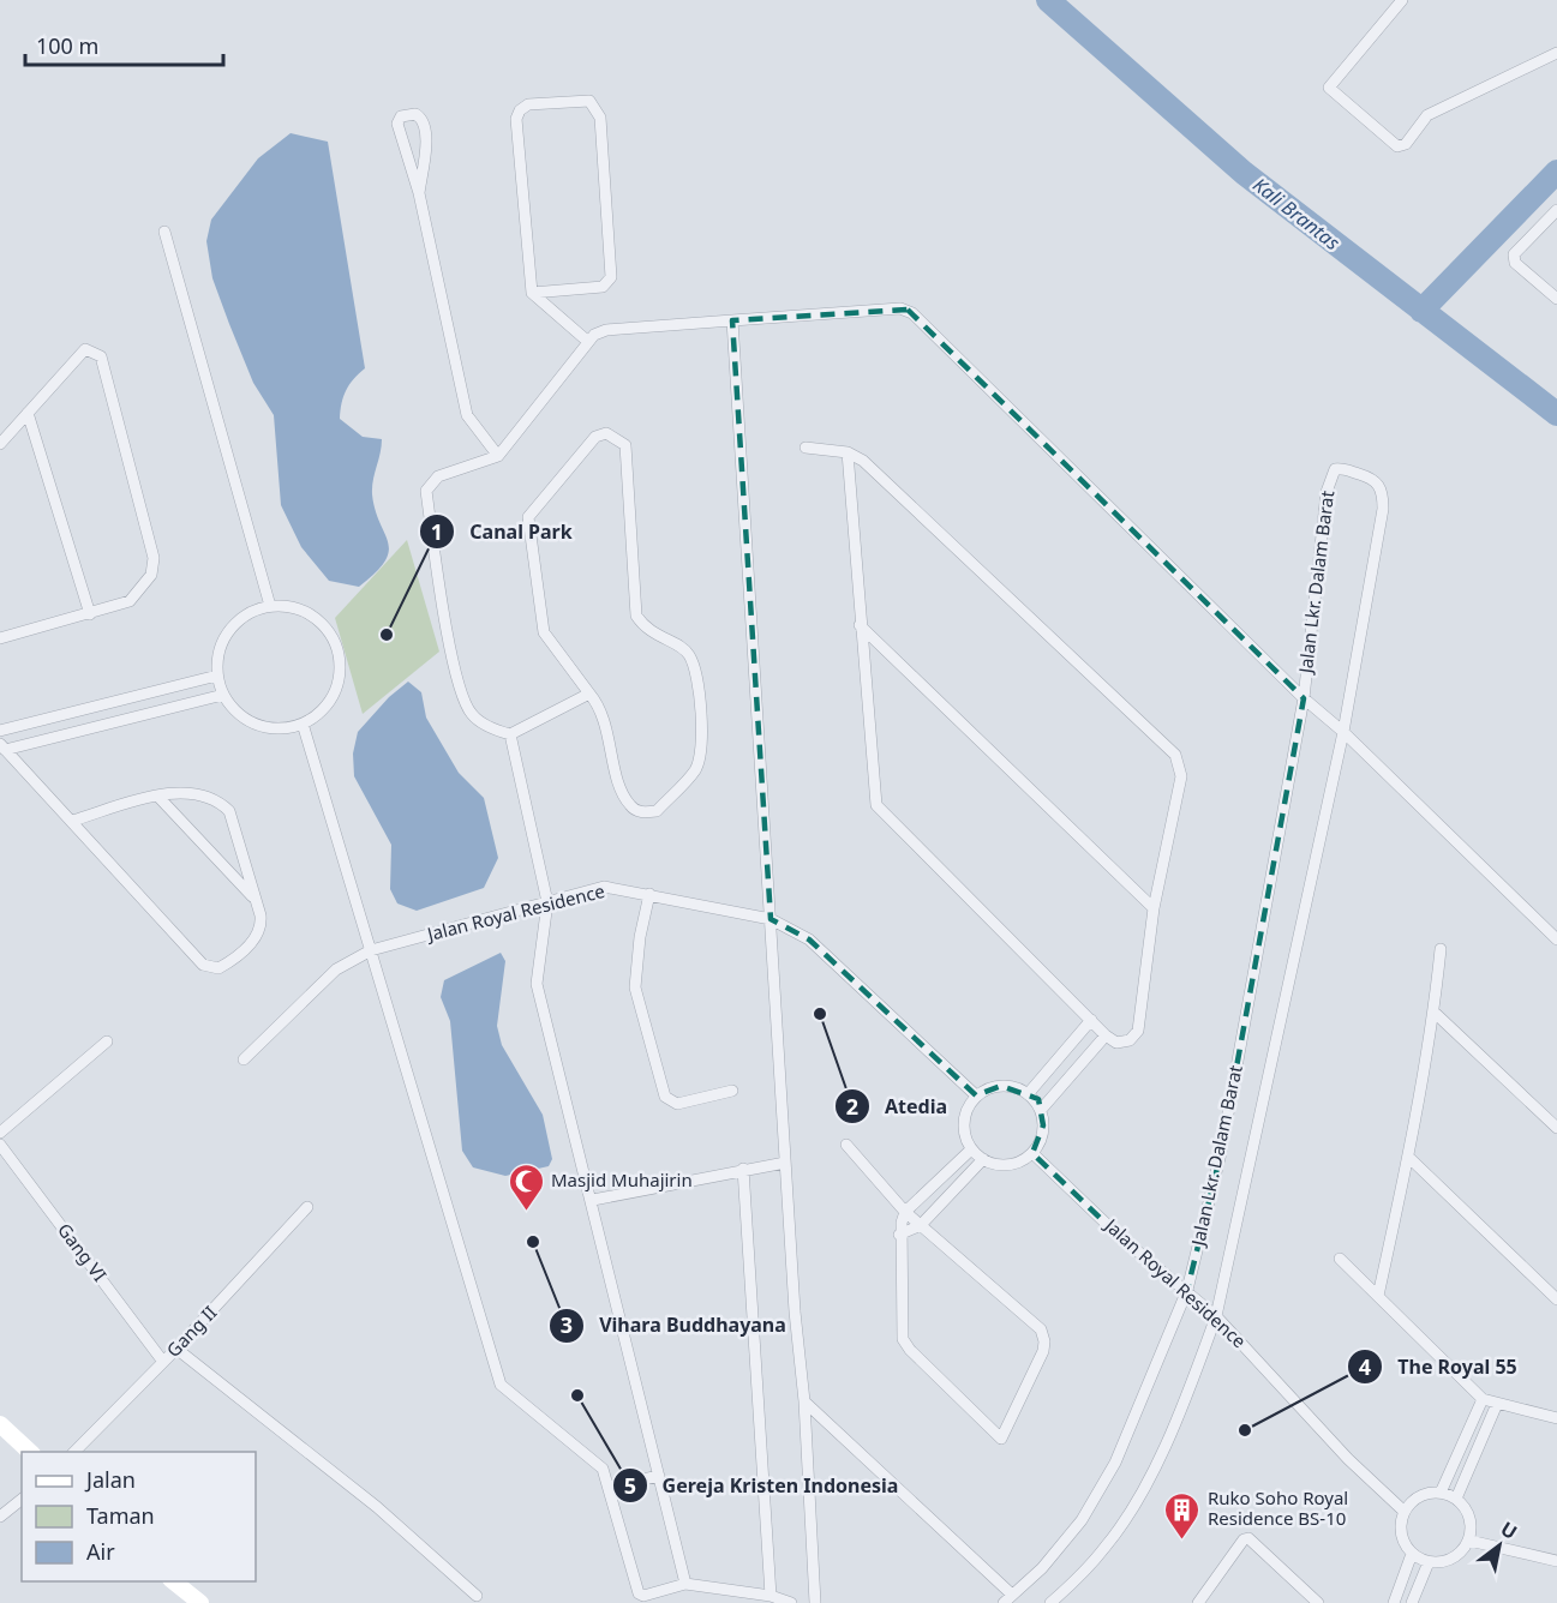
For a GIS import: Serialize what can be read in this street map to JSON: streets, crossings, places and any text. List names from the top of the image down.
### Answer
{
  "streets": {
    "street": [
      "Jalan Lkr. Dalam Barat",
      "Jalan Royal Residence",
      "Gang VI",
      "Gang II"
    ]
  },
  "crossings": [
    ["Jalan Lkr. Dalam Barat", "Jalan Royal Residence"],
    ["Gang VI", "Gang II"]
  ],
  "water": ["Kali Brantas"],
  "places": {
    "other": [
      "Canal Park",
      "Atedia",
      "Vihara Buddhayana",
      "Gereja Kristen Indonesia",
      "The Royal 55"
    ],
    "mosque": ["Masjid Muhajirin"],
    "building": ["Ruko Soho Royal Residence BS-10"]
  },
  "legend": ["Jalan", "Taman", "Air"],
  "scale_bar": "100 m",
  "north": "top right"
}
